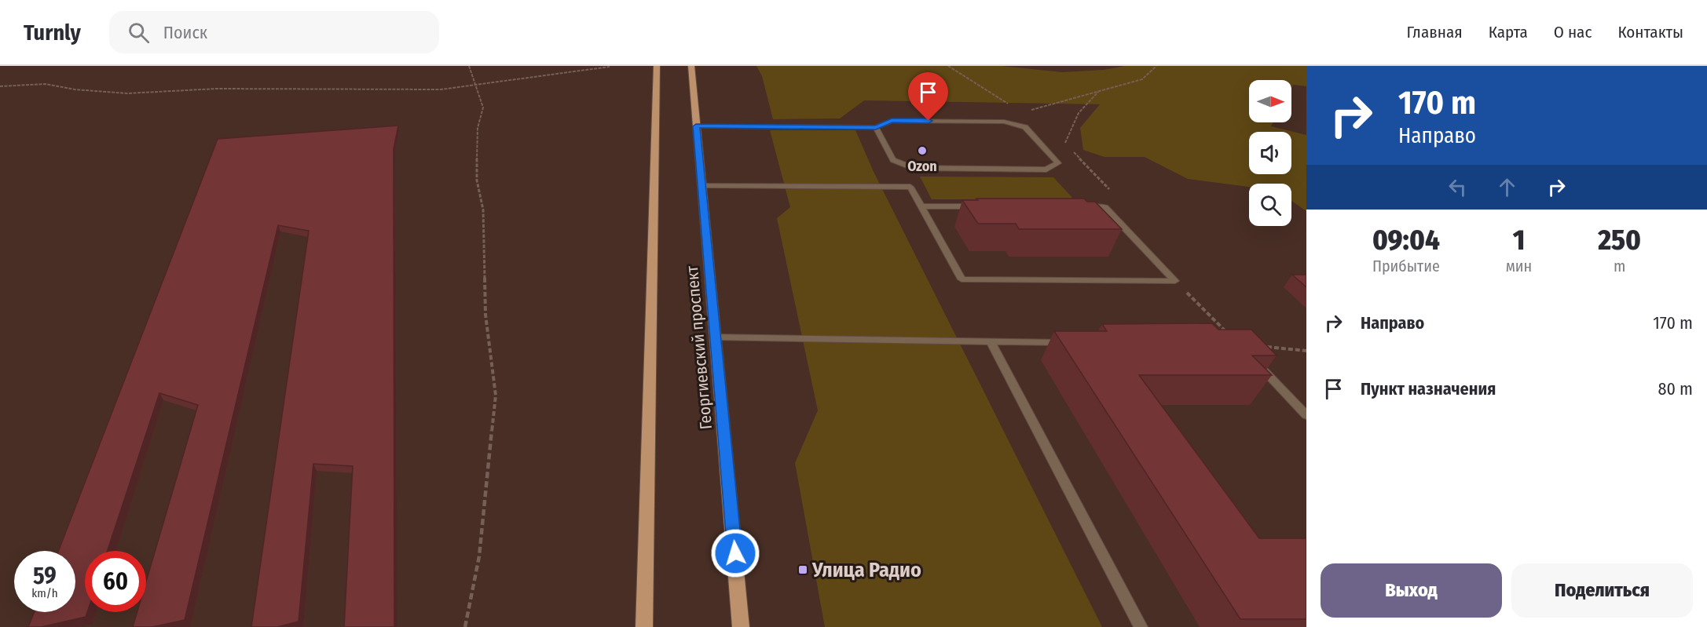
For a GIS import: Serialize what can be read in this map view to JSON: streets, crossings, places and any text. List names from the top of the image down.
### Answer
{
  "streets": {
    "main road": ["Георгиевский проспект"]
  },
  "places": {
    "other": ["Ozon"],
    "transit": ["Улица Радио"]
  },
  "north": "right",
  "page": {
    "header": "Turnly",
    "search": "Поиск",
    "nav": [
      "Главная",
      "Карта",
      "О нас",
      "Контакты"
    ],
    "turn": ["170 m", "Направо"],
    "eta": [
      "09:04",
      "Прибытие",
      "1",
      "мин",
      "250",
      "m"
    ],
    "list": [
      {
        "name": "Направо",
        "value": "170 m"
      },
      {
        "name": "Пункт назначения",
        "value": "80 m"
      }
    ],
    "speed": "59 km/h",
    "limit": "60",
    "buttons": ["Выход", "Поделиться"]
  }
}
